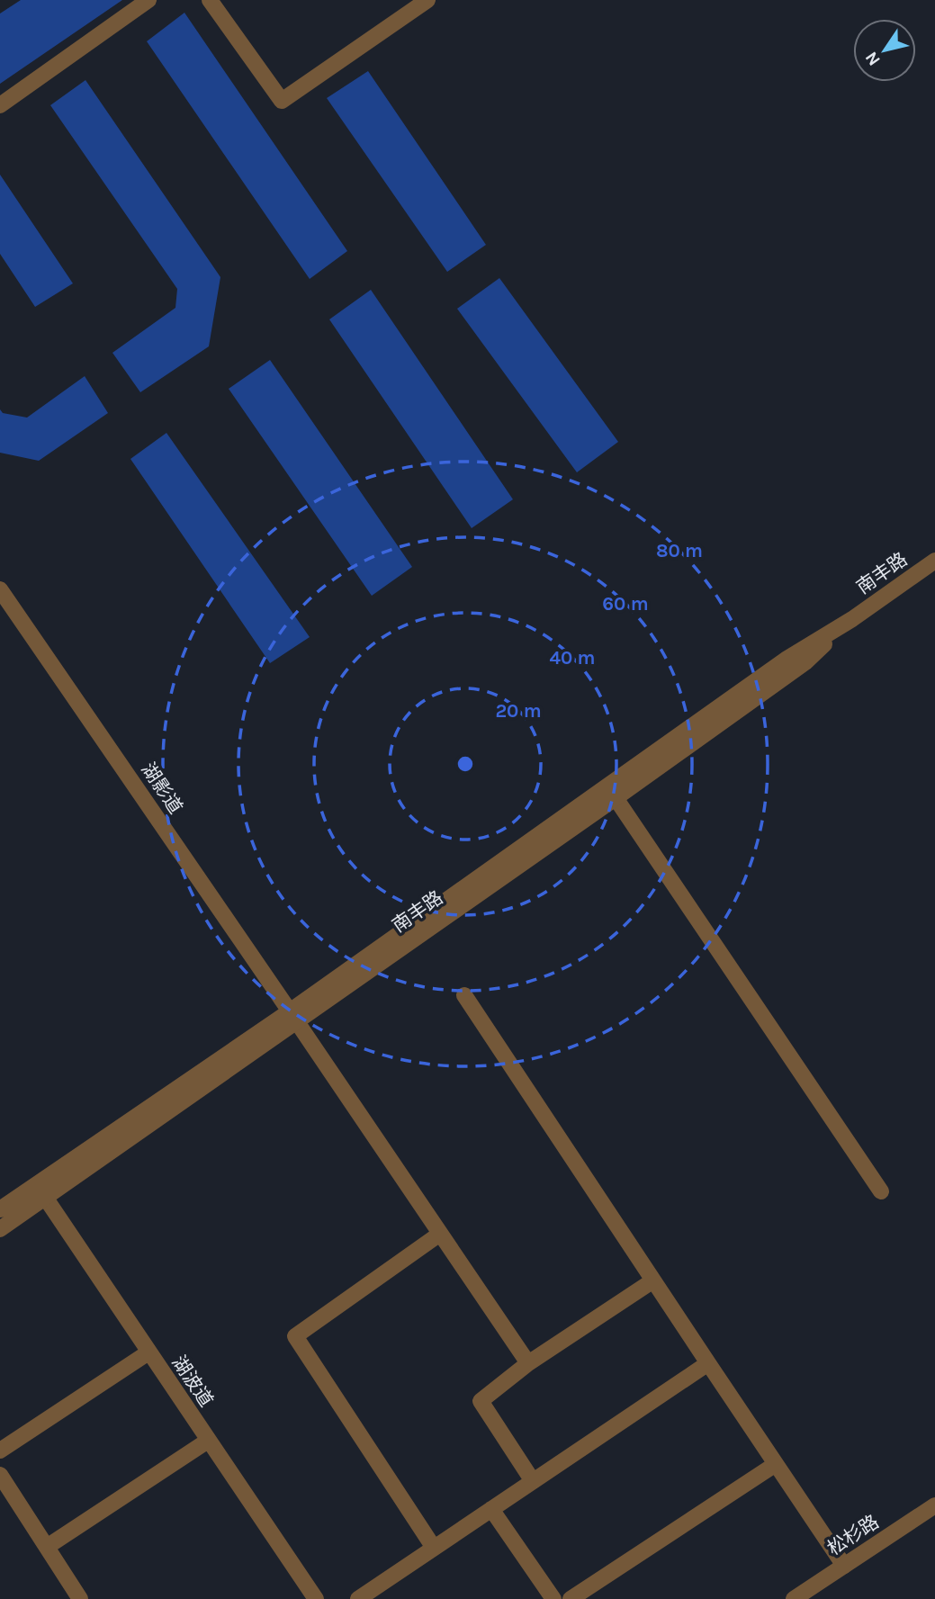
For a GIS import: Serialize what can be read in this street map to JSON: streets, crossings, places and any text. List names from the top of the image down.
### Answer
{
  "streets": {
    "street": [
      "南丰路",
      "湖影道",
      "湖波道",
      "松杉路"
    ]
  },
  "crossings": [
    ["南丰路", "湖影道"],
    ["南丰路", "湖波道"]
  ],
  "north": "bottom left",
  "rings": [
    "80 m",
    "60 m",
    "40 m",
    "20 m"
  ]
}
